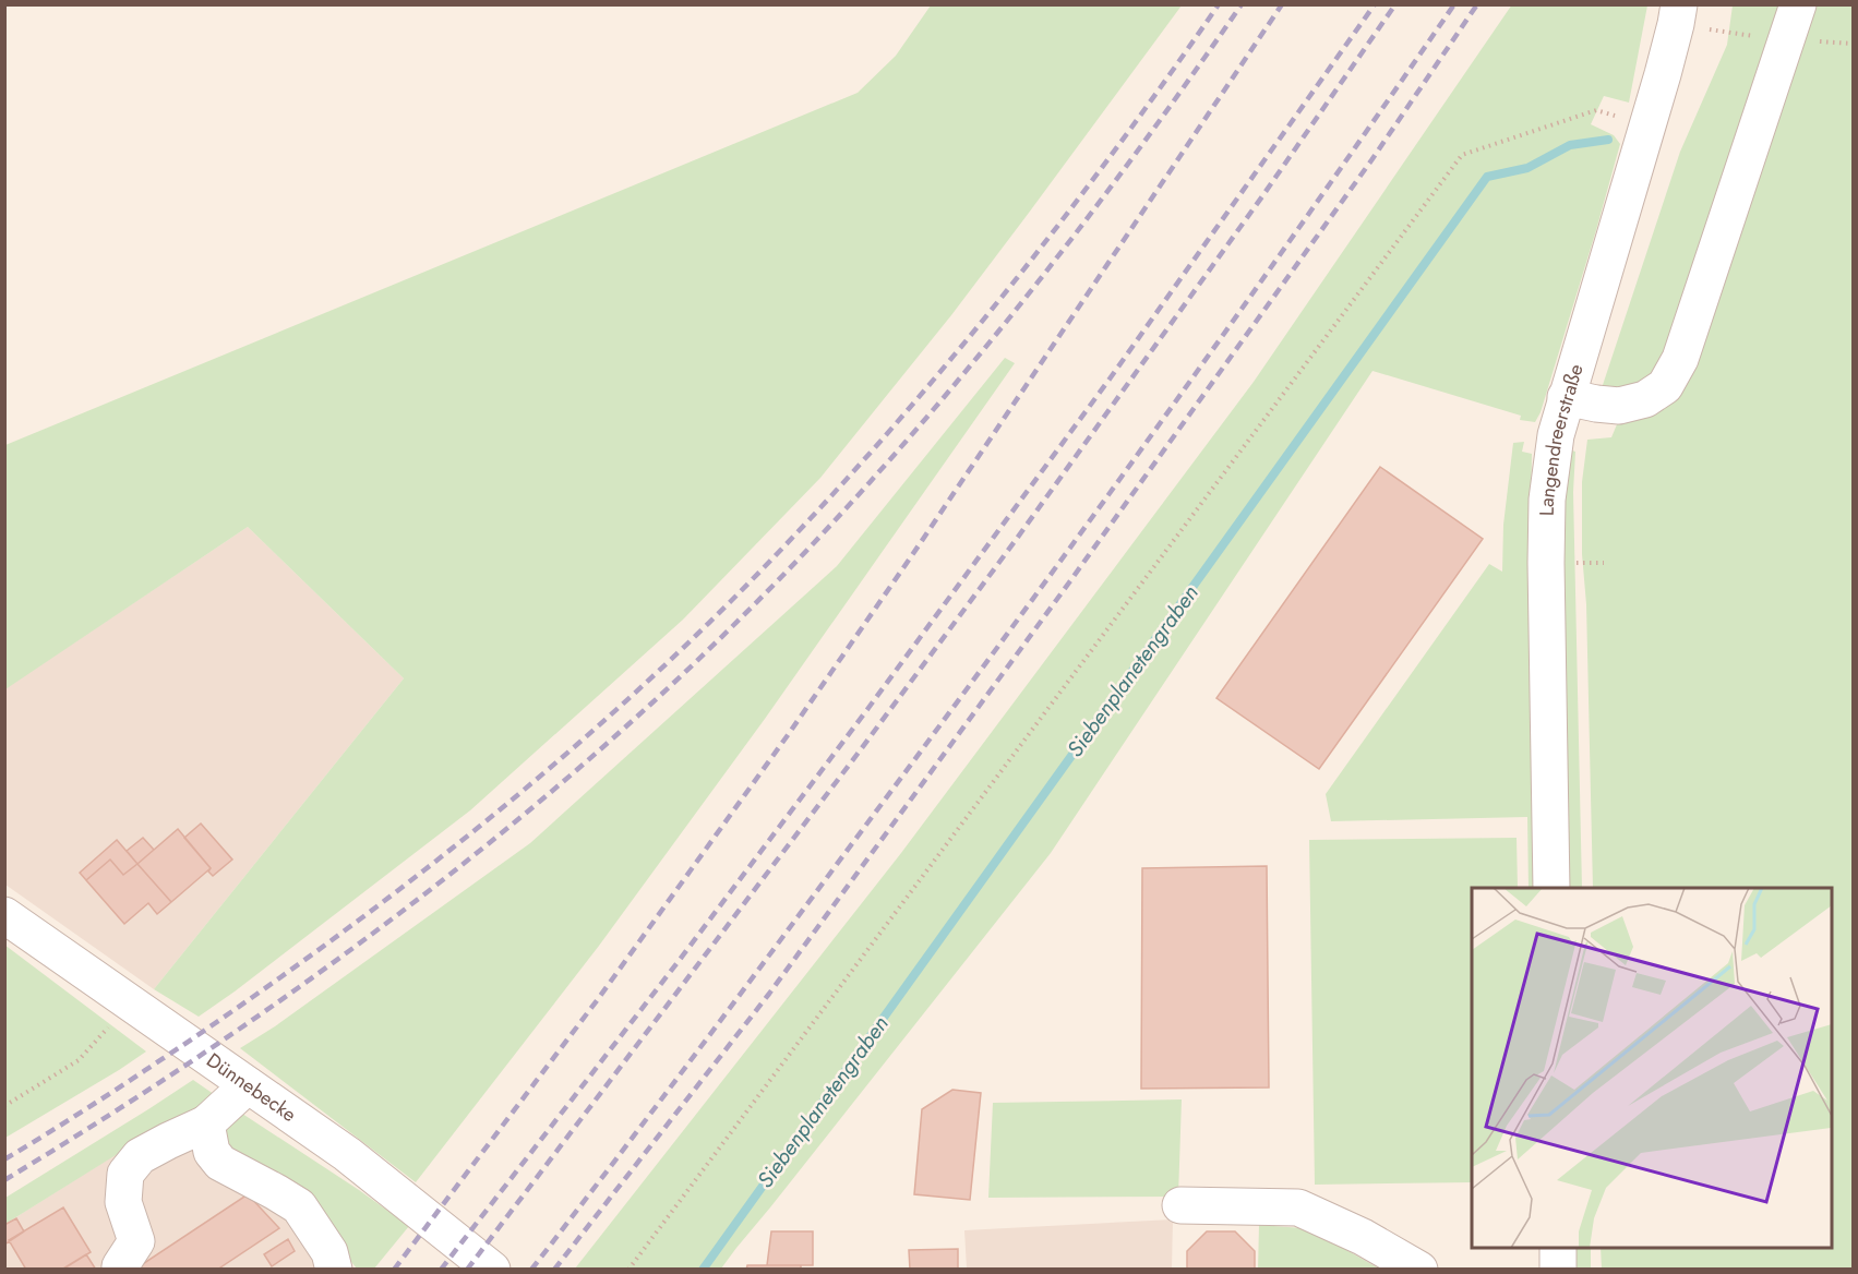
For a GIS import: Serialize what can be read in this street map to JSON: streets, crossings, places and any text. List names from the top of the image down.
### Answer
{
  "streets": {
    "street": ["Langendreerstraße", "Dünnebecke"]
  },
  "water": ["Siebenplanetengraben"]
}
